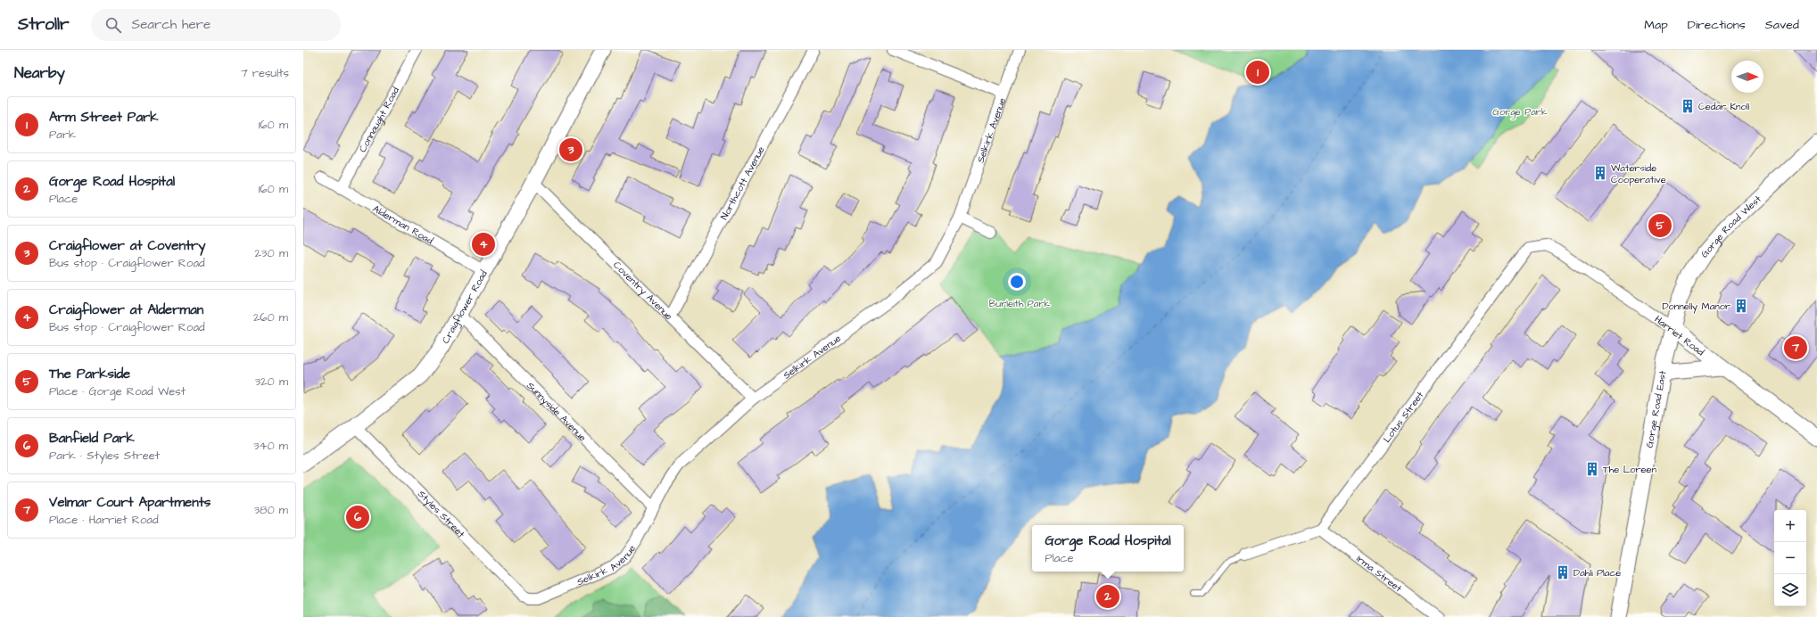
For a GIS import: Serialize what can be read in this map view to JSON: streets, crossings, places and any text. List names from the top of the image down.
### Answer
{
  "streets": {
    "main road": [
      "Gorge Road West",
      "Craigflower Road",
      "Harriet Road",
      "Gorge Road East"
    ],
    "street": [
      "Connaught Road",
      "Selkirk Avenue",
      "Northcott Avenue",
      "Alderman Road",
      "Coventry Avenue",
      "Sunnyside Avenue",
      "Lotus Street",
      "Styles Street",
      "Irma Street"
    ]
  },
  "crossings": [
    ["Connaught Road", "Alderman Road"],
    ["Selkirk Avenue", "Coventry Avenue"],
    ["Selkirk Avenue", "Sunnyside Avenue"],
    ["Selkirk Avenue", "Styles Street"],
    ["Northcott Avenue", "Coventry Avenue"],
    ["Alderman Road", "Craigflower Road"],
    ["Gorge Road West", "Harriet Road"],
    ["Gorge Road West", "Gorge Road East"],
    ["Coventry Avenue", "Craigflower Road"],
    ["Craigflower Road", "Sunnyside Avenue"],
    ["Craigflower Road", "Styles Street"],
    ["Harriet Road", "Gorge Road East"],
    ["Harriet Road", "Lotus Street"],
    ["Lotus Street", "Irma Street"]
  ],
  "parks": ["Gorge Park", "Burleith Park"],
  "places": {
    "building": [
      "Cedar Knoll",
      "Waterside Cooperative",
      "Donnelly Manor",
      "The Loreen",
      "Dahli Place"
    ]
  },
  "north": "right",
  "page": {
    "header": "Strollr",
    "search": "Search here",
    "nav": ["Map", "Directions", "Saved"],
    "heading": ["Nearby", "7 results"],
    "pins": [
      "1",
      "3",
      "5",
      "4",
      "7",
      "6",
      "2"
    ],
    "list": [
      {
        "mark": "1",
        "name": "Arm Street Park",
        "note": "Park",
        "value": "160 m"
      },
      {
        "mark": "2",
        "name": "Gorge Road Hospital",
        "note": "Place",
        "value": "160 m"
      },
      {
        "mark": "3",
        "name": "Craigflower at Coventry",
        "note": "Bus stop · Craigflower Road",
        "value": "230 m"
      },
      {
        "mark": "4",
        "name": "Craigflower at Alderman",
        "note": "Bus stop · Craigflower Road",
        "value": "260 m"
      },
      {
        "mark": "5",
        "name": "The Parkside",
        "note": "Place · Gorge Road West",
        "value": "320 m"
      },
      {
        "mark": "6",
        "name": "Banfield Park",
        "note": "Park · Styles Street",
        "value": "340 m"
      },
      {
        "mark": "7",
        "name": "Velmar Court Apartments",
        "note": "Place · Harriet Road",
        "value": "380 m"
      }
    ],
    "map_buttons": ["+", "−"],
    "popup": ["Gorge Road Hospital", "Place"]
  }
}
